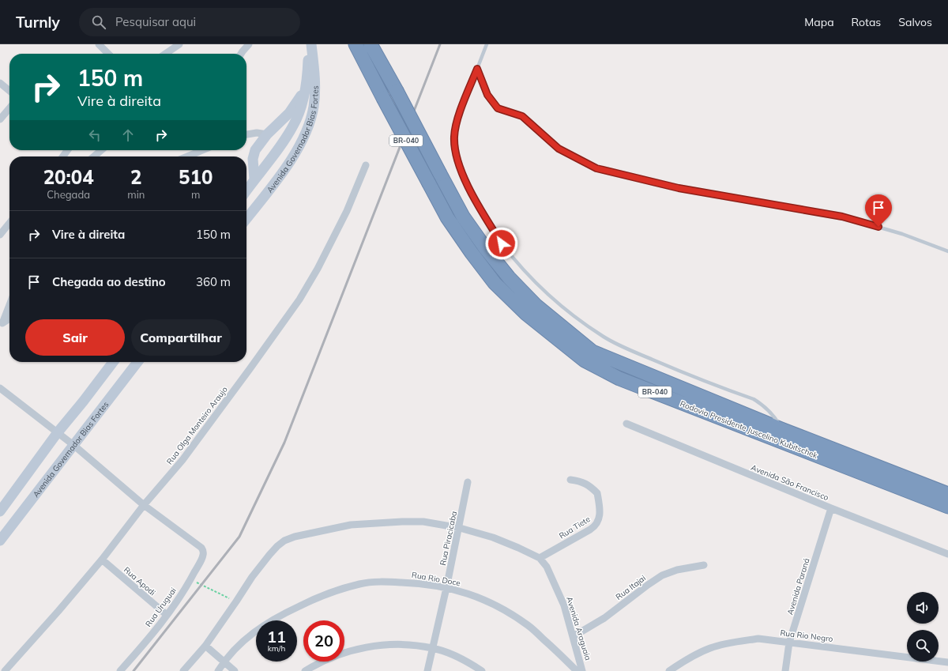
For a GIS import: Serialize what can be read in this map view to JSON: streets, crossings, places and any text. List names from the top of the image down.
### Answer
{
  "streets": {
    "highway": ["BR-040", "Rodovia Presidente Juscelino Kubitschek"],
    "main road": ["Avenida Governador Bias Fortes"],
    "street": [
      "Rua Olga Monteiro Araujo",
      "Avenida São Francisco",
      "Rua Tiete",
      "Rua Piracicaba",
      "Rua Rio Doce",
      "Rua Apodi",
      "Avenida Paraná",
      "Rua Itajai",
      "Rua Uruguai",
      "Avenida Araguaia",
      "Rua Rio Negro"
    ]
  },
  "crossings": [
    ["Rua Olga Monteiro Araujo", "Rua Apodi"],
    ["Rua Olga Monteiro Araujo", "Rua Uruguai"],
    ["Avenida São Francisco", "Avenida Paraná"],
    ["Rua Tiete", "Avenida Araguaia"],
    ["Rua Piracicaba", "Rua Rio Doce"],
    ["Rua Apodi", "Rua Uruguai"],
    ["Avenida Paraná", "Rua Rio Negro"],
    ["Rua Itajai", "Avenida Araguaia"]
  ],
  "page": {
    "header": "Turnly",
    "search": "Pesquisar aqui",
    "nav": ["Mapa", "Rotas", "Salvos"],
    "turn": ["150 m", "Vire à direita"],
    "eta": [
      "20:04",
      "Chegada",
      "2",
      "min",
      "510",
      "m"
    ],
    "list": [
      {
        "name": "Vire à direita",
        "value": "150 m"
      },
      {
        "name": "Chegada ao destino",
        "value": "360 m"
      }
    ],
    "buttons": ["Sair", "Compartilhar"],
    "speed": "11 km/h",
    "limit": "20"
  }
}
